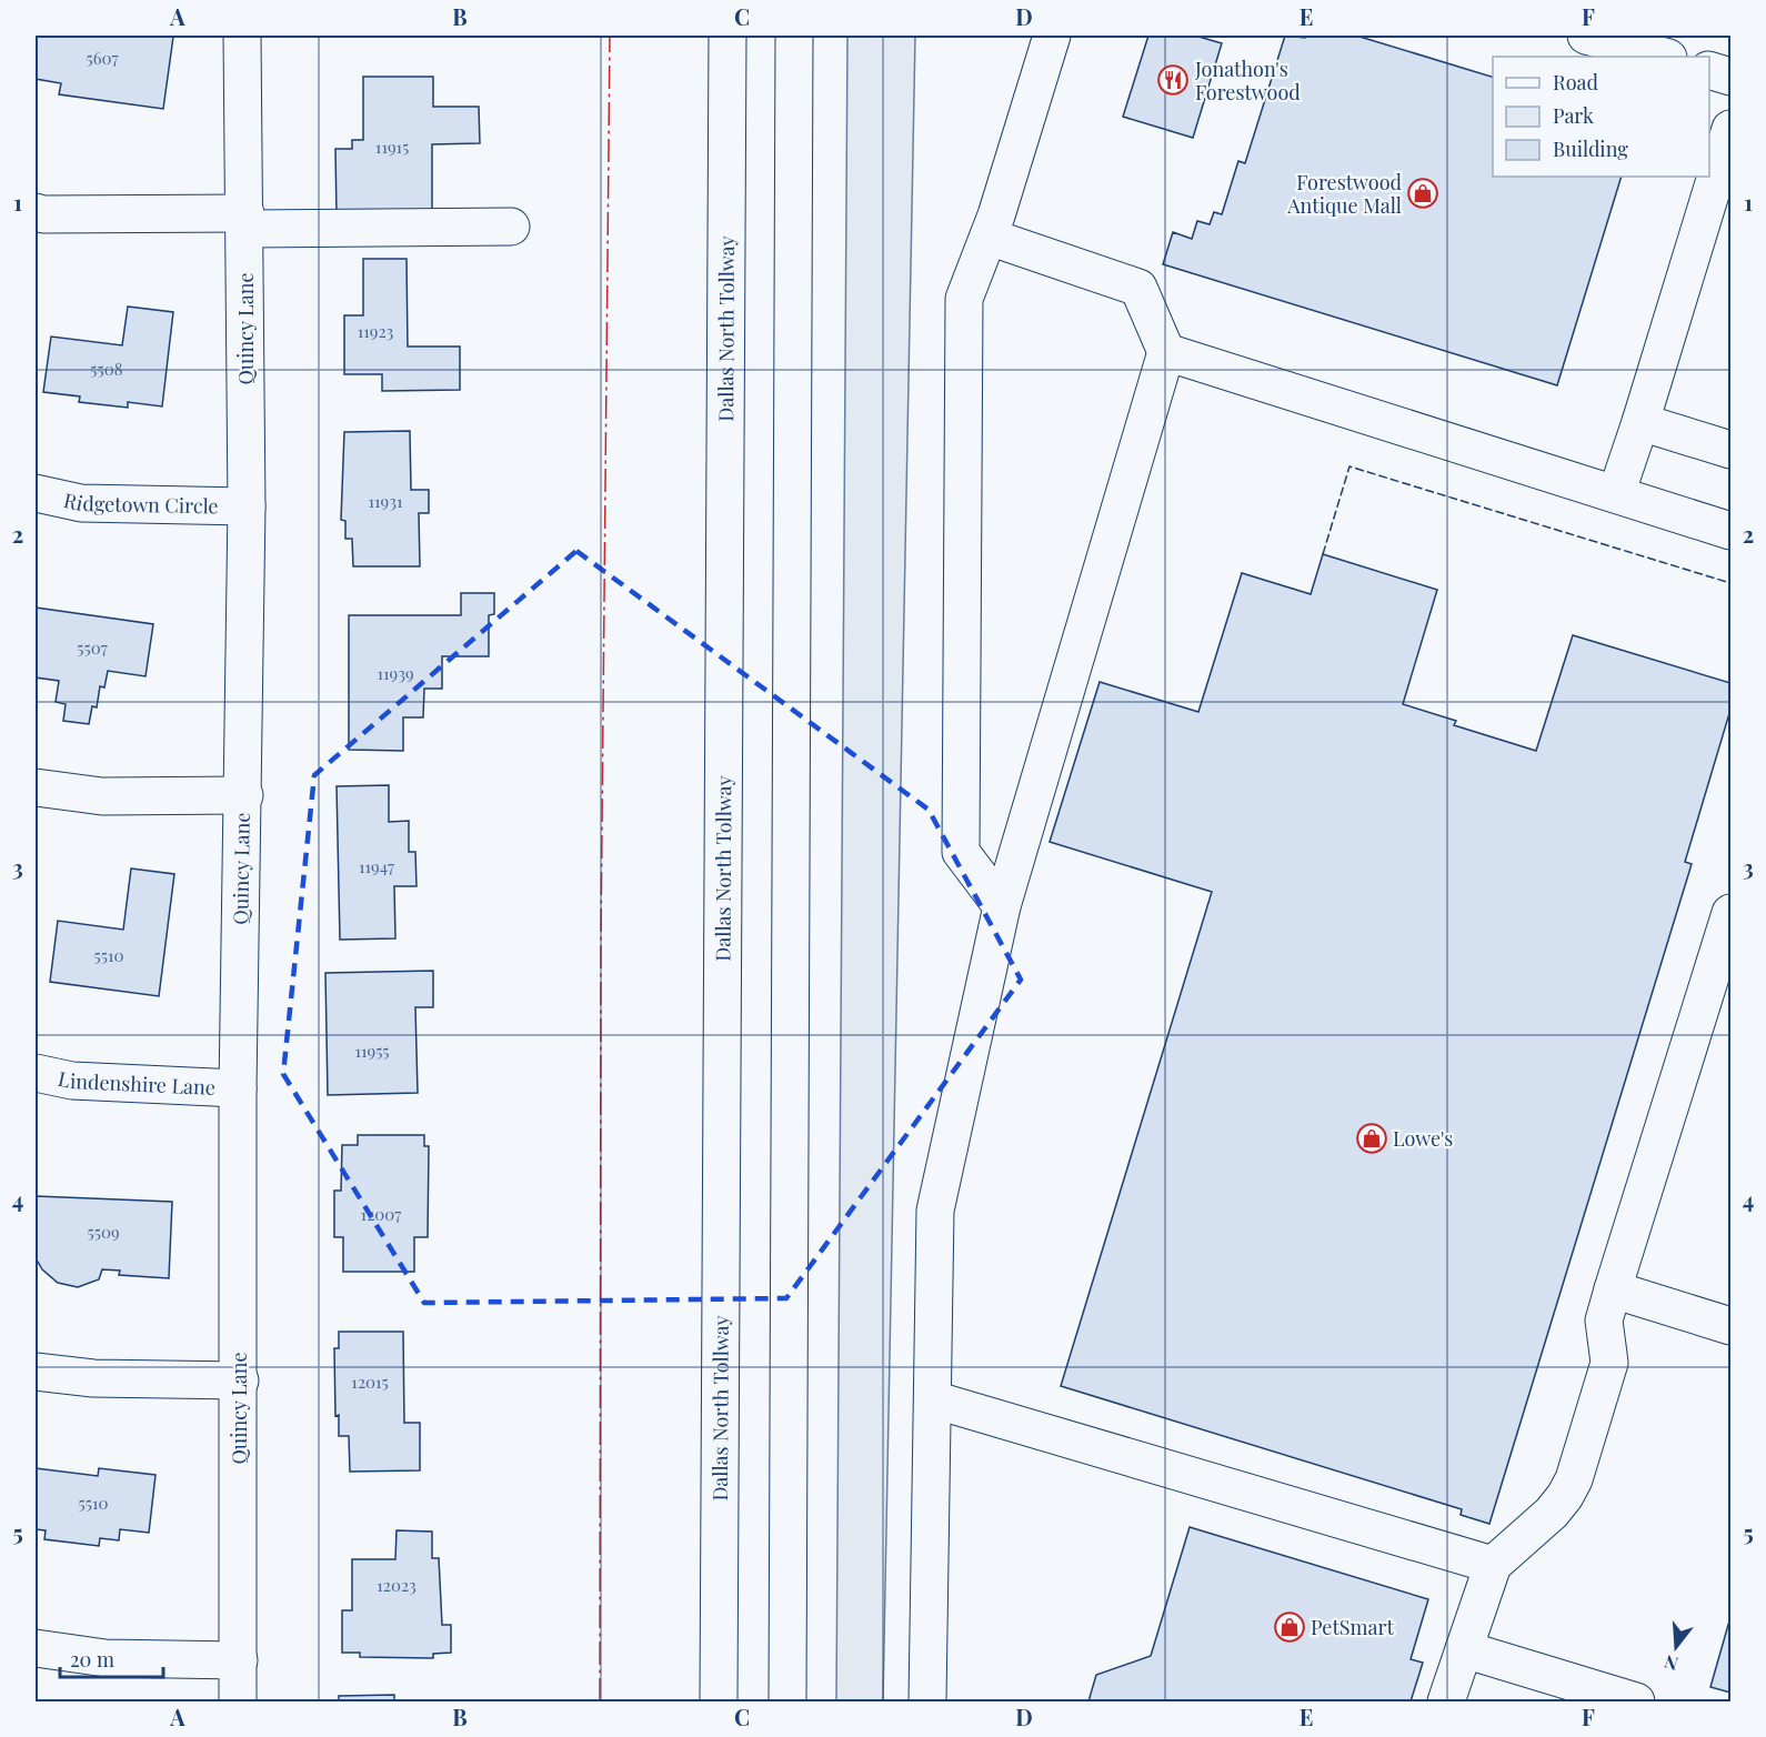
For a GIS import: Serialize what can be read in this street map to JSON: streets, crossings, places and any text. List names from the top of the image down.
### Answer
{
  "streets": {
    "main road": [
      "Quincy Lane",
      "Dallas North Tollway",
      "Ridgetown Circle",
      "Lindenshire Lane"
    ]
  },
  "crossings": [
    ["Quincy Lane", "Ridgetown Circle"],
    ["Quincy Lane", "Lindenshire Lane"]
  ],
  "places": {
    "restaurant": ["Jonathon's Forestwood"],
    "shop": ["Forestwood Antique Mall", "Lowe's", "PetSmart"]
  },
  "house_numbers": [
    "5607",
    "11915",
    "11923",
    "5508",
    "11931",
    "5507",
    "11939",
    "11947",
    "5510",
    "11955",
    "12007",
    "5509",
    "12015",
    "5510",
    "12023"
  ],
  "legend": ["Road", "Park", "Building"],
  "scale_bar": "20 m",
  "north": "bottom",
  "grid": {
    "columns": [
      "A",
      "B",
      "C",
      "D",
      "E",
      "F"
    ],
    "rows": [
      "1",
      "2",
      "3",
      "4",
      "5"
    ]
  }
}
